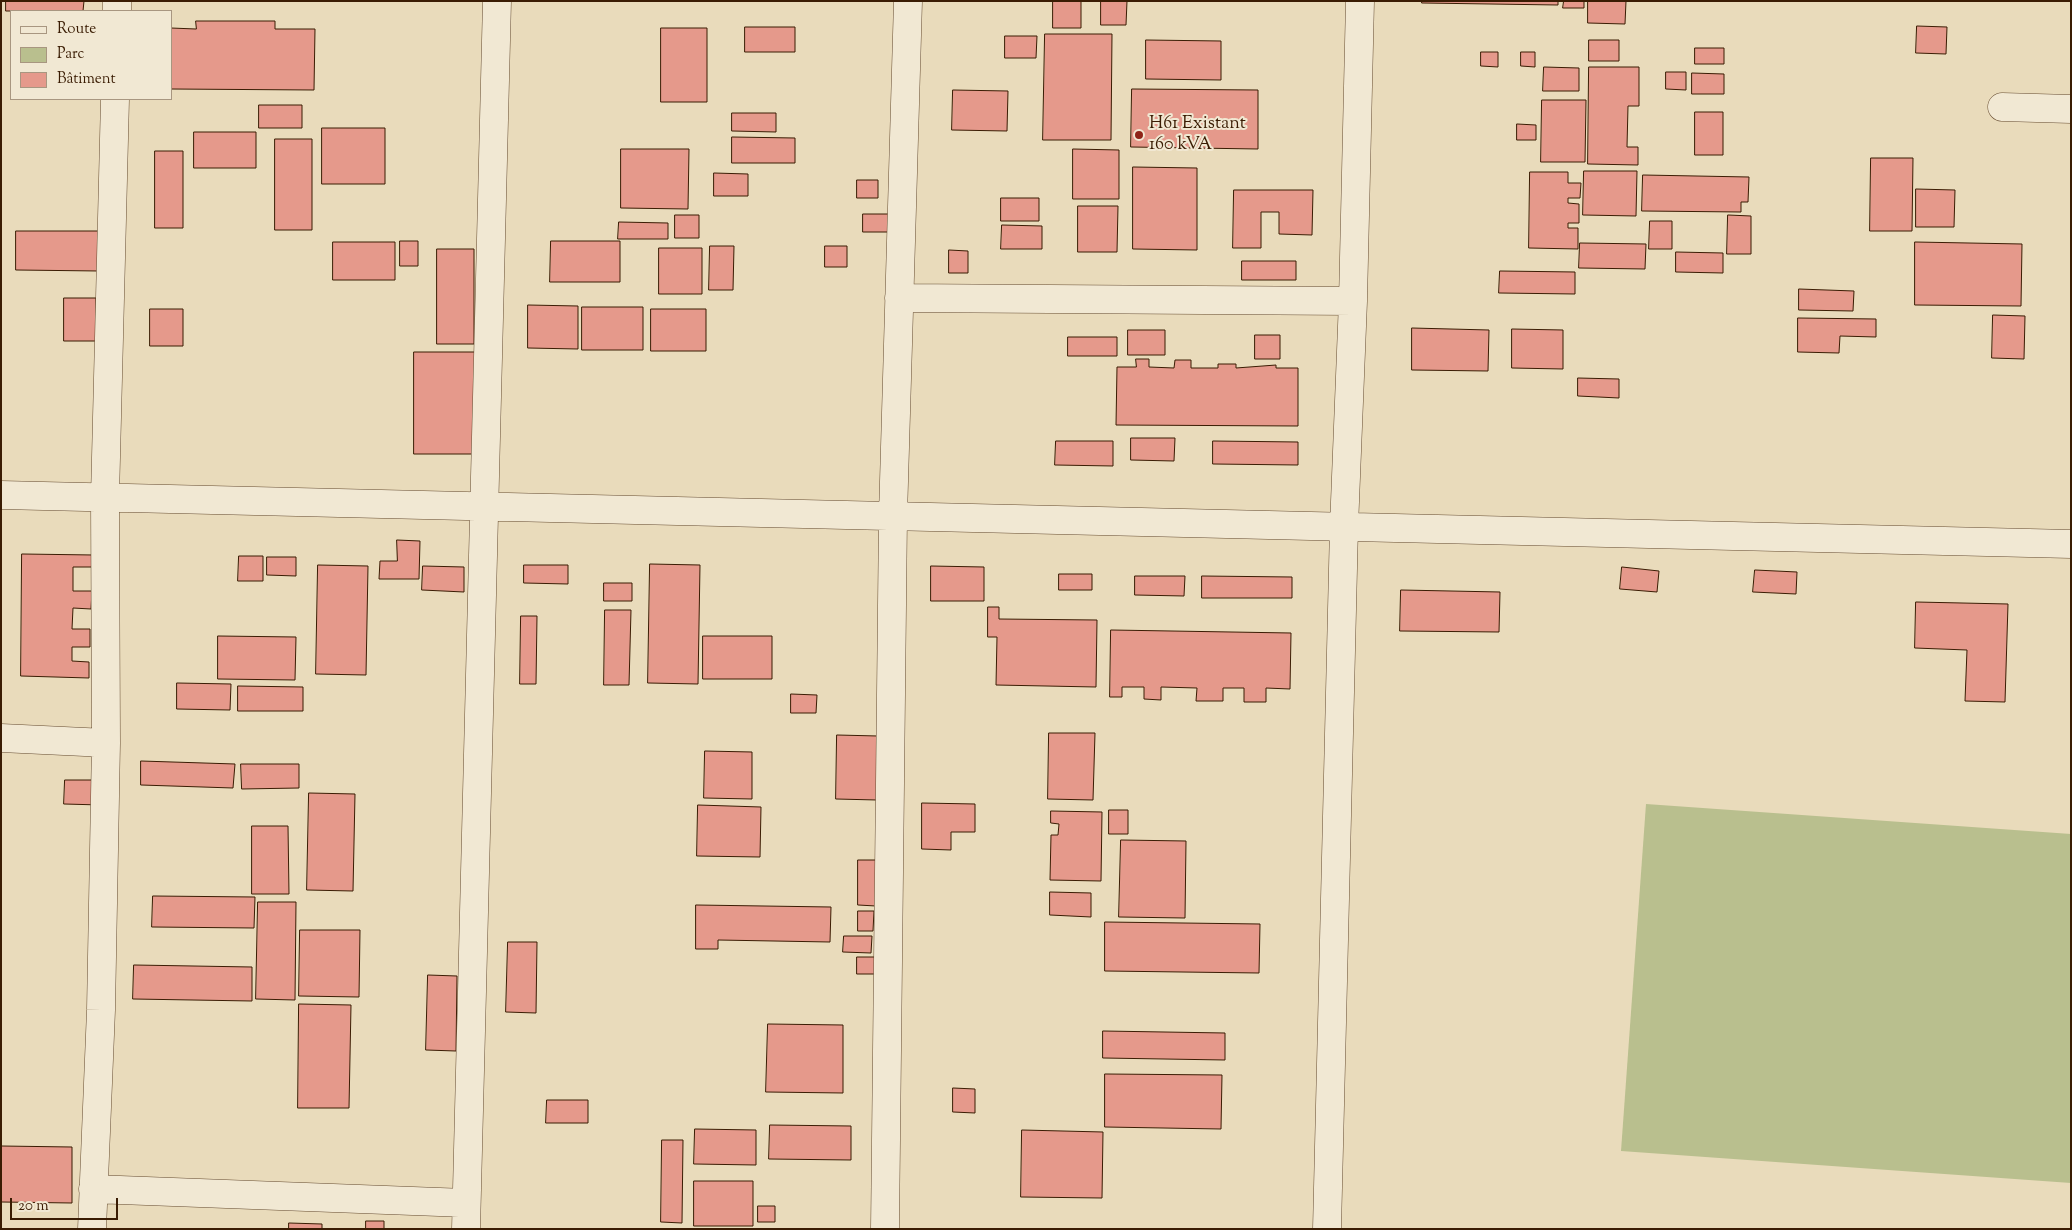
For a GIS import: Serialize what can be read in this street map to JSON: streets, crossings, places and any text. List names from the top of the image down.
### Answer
{
  "places": ["H61 Existant 160 kVA"],
  "legend": ["Route", "Parc", "Bâtiment"],
  "scale_bar": "20 m"
}
